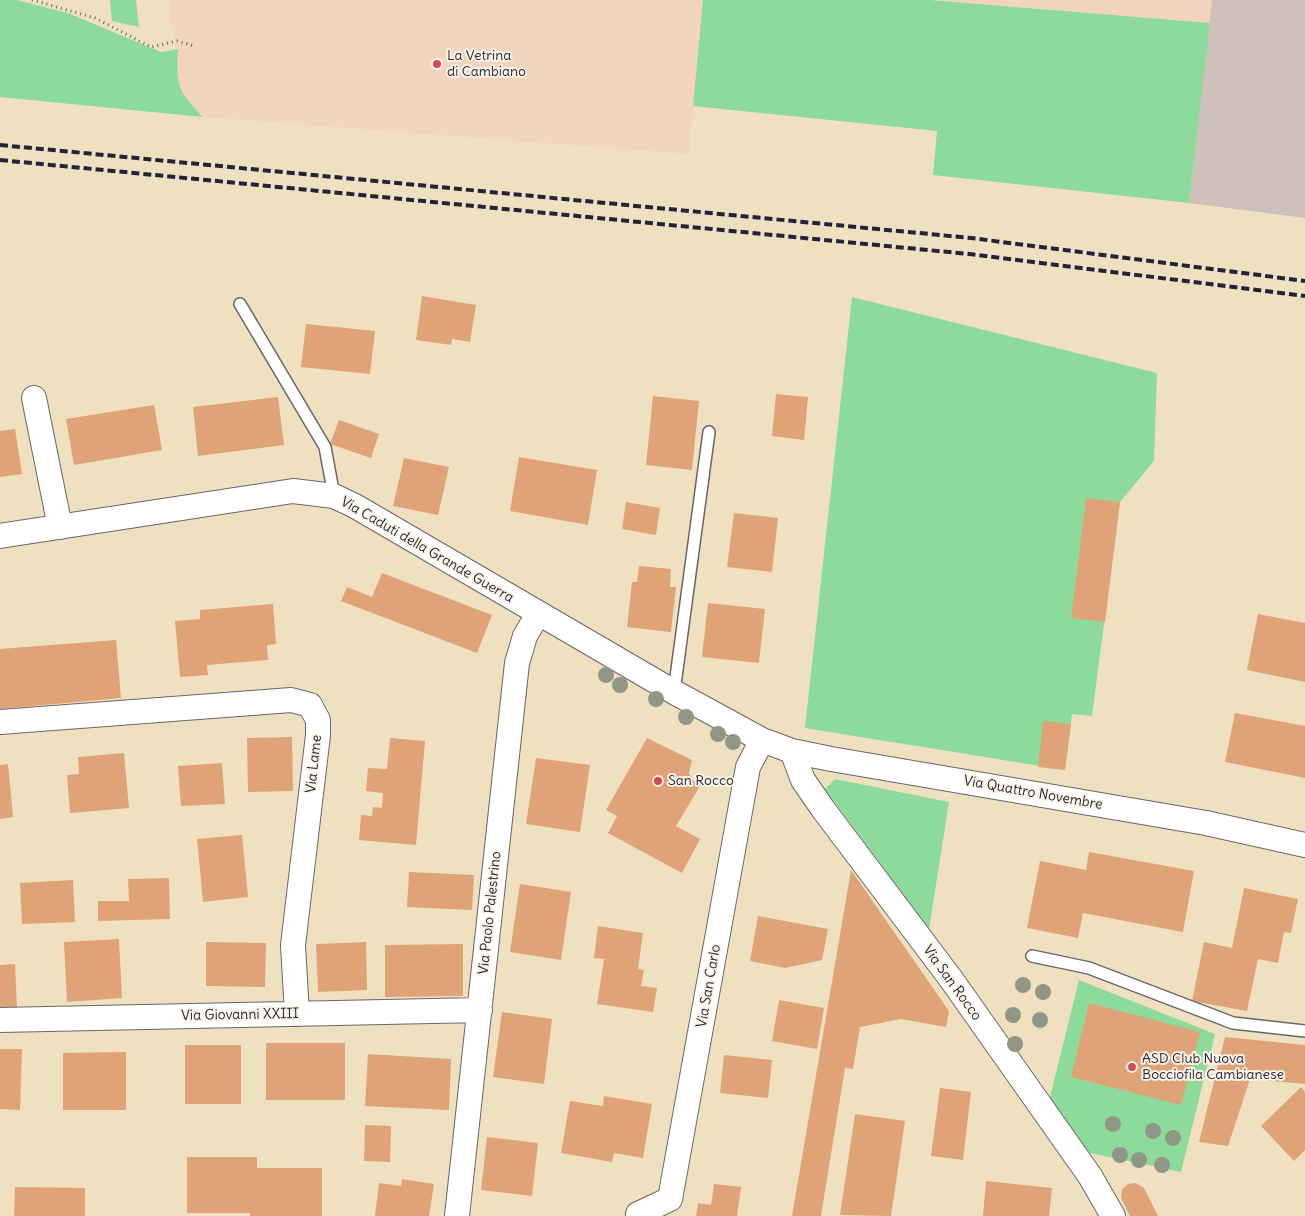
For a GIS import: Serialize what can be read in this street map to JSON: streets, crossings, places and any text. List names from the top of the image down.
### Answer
{
  "streets": {
    "street": [
      "Via Caduti della Grande Guerra",
      "Via Lame",
      "Via Quattro Novembre",
      "Via Paolo Palestrino",
      "Via San Rocco",
      "Via San Carlo",
      "Via Giovanni XXIII"
    ]
  },
  "crossings": [
    ["Via Caduti della Grande Guerra", "Via Quattro Novembre"],
    ["Via Caduti della Grande Guerra", "Via Paolo Palestrino"],
    ["Via Caduti della Grande Guerra", "Via San Carlo"],
    ["Via Lame", "Via Giovanni XXIII"],
    ["Via Quattro Novembre", "Via San Rocco"],
    ["Via Quattro Novembre", "Via San Carlo"],
    ["Via Paolo Palestrino", "Via Giovanni XXIII"]
  ],
  "places": ["La Vetrina di Cambiano", "San Rocco", "ASD Club Nuova Bocciofila Cambianese"]
}
